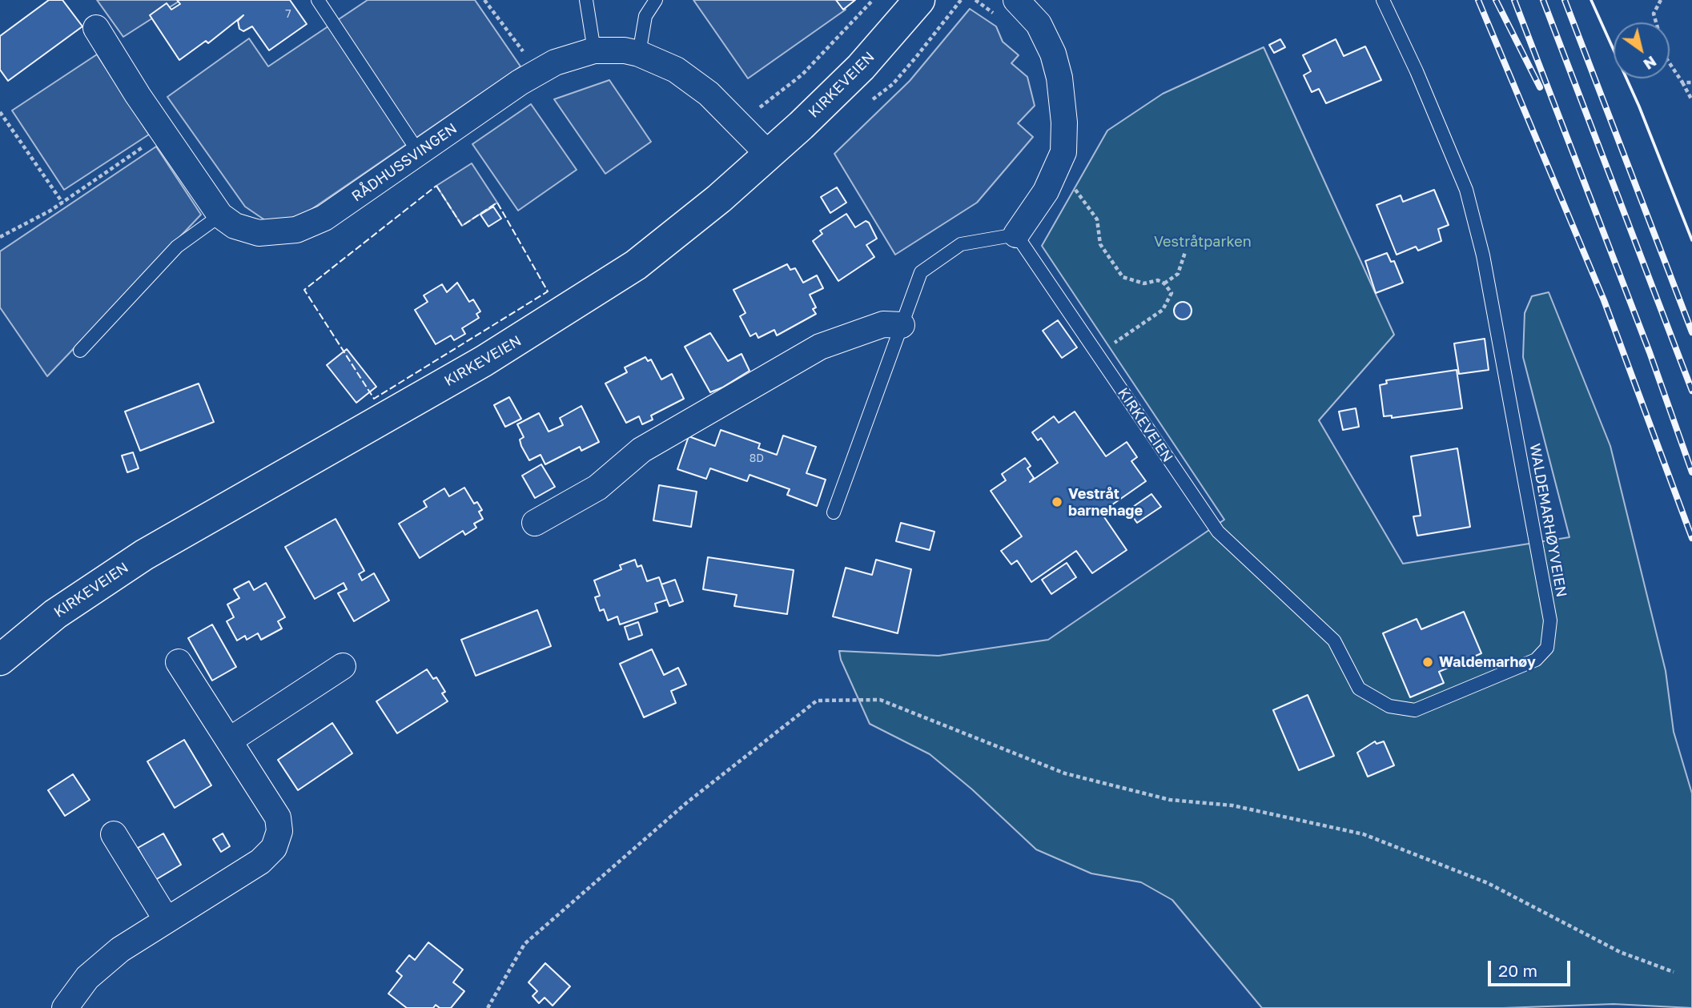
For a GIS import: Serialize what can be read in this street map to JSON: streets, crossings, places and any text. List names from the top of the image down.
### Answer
{
  "streets": {
    "main road": ["KIRKEVEIEN"],
    "street": ["RÅDHUSSVINGEN"],
    "lane": ["WALDEMARHØYVEIEN"]
  },
  "crossings": [
    ["KIRKEVEIEN", "RÅDHUSSVINGEN"],
    ["KIRKEVEIEN", "WALDEMARHØYVEIEN"]
  ],
  "parks": ["Vestråtparken"],
  "places": ["Vestråt barnehage", "Waldemarhøy"],
  "house_numbers": ["7", "8D"],
  "scale_bar": "20 m",
  "north": "bottom right"
}
